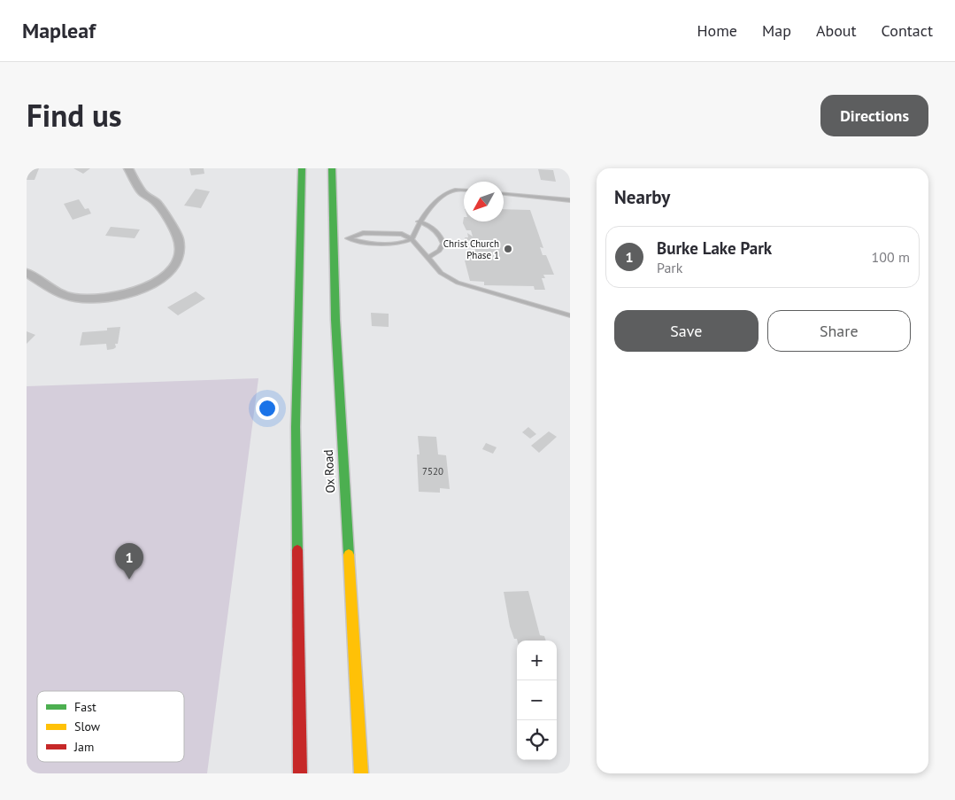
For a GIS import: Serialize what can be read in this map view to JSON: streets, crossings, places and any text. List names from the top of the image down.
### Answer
{
  "streets": {
    "highway": ["Ox Road"]
  },
  "places": ["Christ Church Phase 1"],
  "house_numbers": ["7520"],
  "legend": ["Fast", "Slow", "Jam"],
  "north": "bottom left",
  "page": {
    "header": "Mapleaf",
    "nav": [
      "Home",
      "Map",
      "About",
      "Contact"
    ],
    "title": "Find us",
    "buttons": [
      "Directions",
      ["Save", "Share"]
    ],
    "heading": "Nearby",
    "list": [
      {
        "mark": "1",
        "name": "Burke Lake Park",
        "note": "Park",
        "value": "100 m"
      }
    ],
    "pins": "1",
    "map_buttons": ["+", "−"]
  }
}
